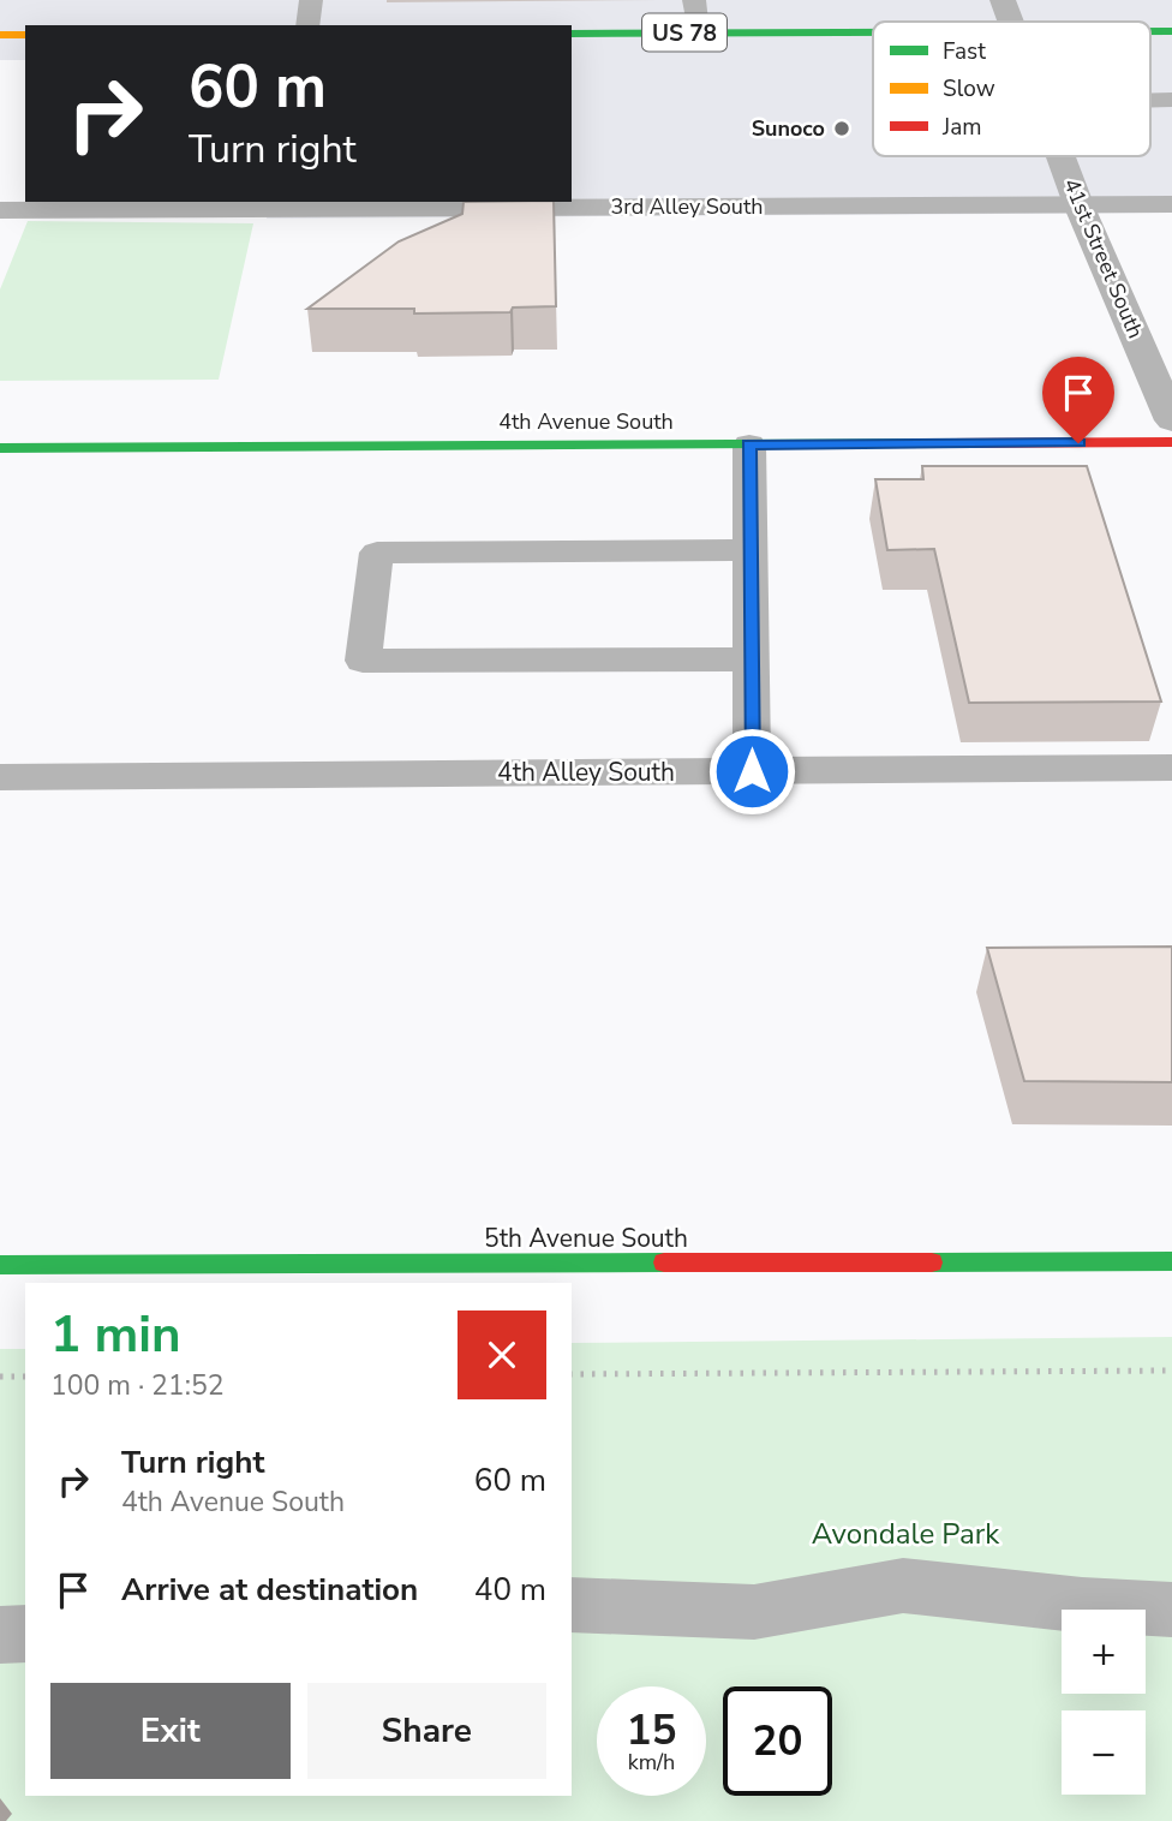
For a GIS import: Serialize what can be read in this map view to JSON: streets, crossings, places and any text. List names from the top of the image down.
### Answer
{
  "streets": {
    "street": [
      "US 78",
      "41st Street South",
      "4th Avenue South",
      "5th Avenue South"
    ],
    "lane": ["3rd Alley South", "4th Alley South"]
  },
  "crossings": [
    ["3rd Alley South", "41st Street South"]
  ],
  "parks": ["Avondale Park"],
  "places": ["Sunoco"],
  "legend": ["Fast", "Slow", "Jam"],
  "page": {
    "turn": ["60 m", "Turn right"],
    "heading": ["1 min", "100 m · 21:52"],
    "list": [
      {
        "name": "Turn right",
        "note": "4th Avenue South",
        "value": "60 m"
      },
      {
        "name": "Arrive at destination",
        "value": "40 m"
      }
    ],
    "map_buttons": ["+", "−"],
    "buttons": ["Exit", "Share"],
    "speed": "15 km/h",
    "limit": "20"
  }
}
